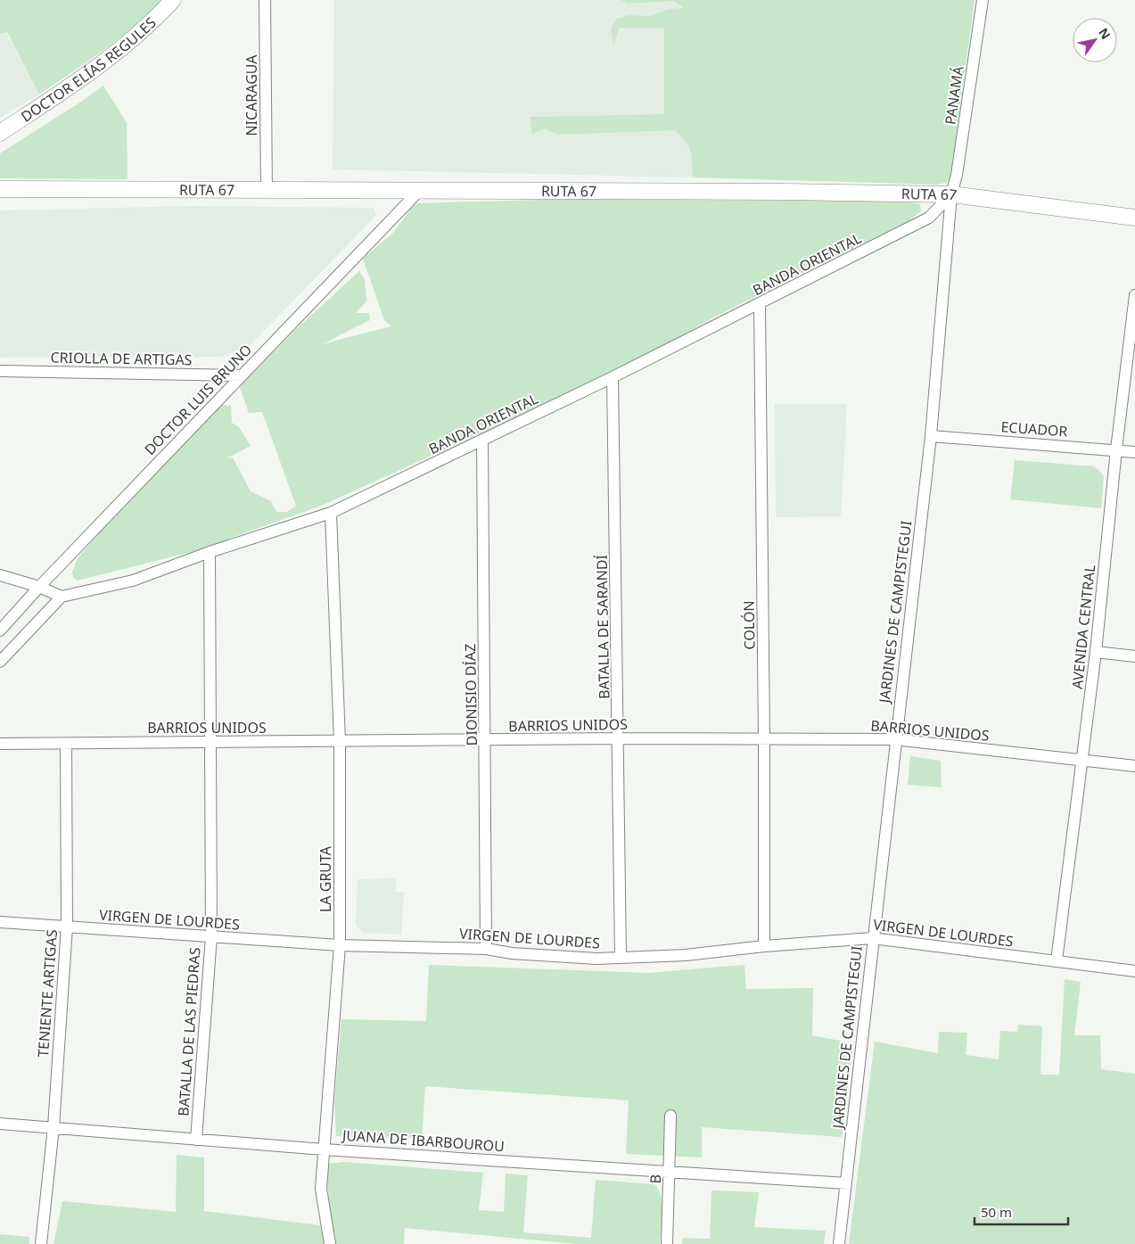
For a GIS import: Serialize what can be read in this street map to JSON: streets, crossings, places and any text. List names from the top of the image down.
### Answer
{
  "streets": {
    "street": [
      "DOCTOR ELÍAS REGULES",
      "NICARAGUA",
      "PANAMÁ",
      "RUTA 67",
      "BANDA ORIENTAL",
      "CRIOLLA DE ARTIGAS",
      "DOCTOR LUIS BRUNO",
      "ECUADOR",
      "JARDINES DE CAMPISTEGUI",
      "COLÓN",
      "BATALLA DE SARANDÍ",
      "AVENIDA CENTRAL",
      "DIONISIO DÍAZ",
      "BARRIOS UNIDOS",
      "LA GRUTA",
      "VIRGEN DE LOURDES",
      "TENIENTE ARTIGAS",
      "BATALLA DE LAS PIEDRAS",
      "JUANA DE IBARBOUROU",
      "B"
    ]
  },
  "crossings": [
    ["NICARAGUA", "RUTA 67"],
    ["PANAMÁ", "RUTA 67"],
    ["PANAMÁ", "BANDA ORIENTAL"],
    ["PANAMÁ", "JARDINES DE CAMPISTEGUI"],
    ["RUTA 67", "BANDA ORIENTAL"],
    ["RUTA 67", "DOCTOR LUIS BRUNO"],
    ["RUTA 67", "JARDINES DE CAMPISTEGUI"],
    ["BANDA ORIENTAL", "JARDINES DE CAMPISTEGUI"],
    ["BANDA ORIENTAL", "COLÓN"],
    ["BANDA ORIENTAL", "BATALLA DE SARANDÍ"],
    ["BANDA ORIENTAL", "DIONISIO DÍAZ"],
    ["BANDA ORIENTAL", "LA GRUTA"],
    ["BANDA ORIENTAL", "BATALLA DE LAS PIEDRAS"],
    ["CRIOLLA DE ARTIGAS", "DOCTOR LUIS BRUNO"],
    ["ECUADOR", "JARDINES DE CAMPISTEGUI"],
    ["ECUADOR", "AVENIDA CENTRAL"],
    ["JARDINES DE CAMPISTEGUI", "BARRIOS UNIDOS"],
    ["JARDINES DE CAMPISTEGUI", "VIRGEN DE LOURDES"],
    ["JARDINES DE CAMPISTEGUI", "JUANA DE IBARBOUROU"],
    ["COLÓN", "BARRIOS UNIDOS"],
    ["COLÓN", "VIRGEN DE LOURDES"],
    ["BATALLA DE SARANDÍ", "BARRIOS UNIDOS"],
    ["BATALLA DE SARANDÍ", "VIRGEN DE LOURDES"],
    ["AVENIDA CENTRAL", "BARRIOS UNIDOS"],
    ["AVENIDA CENTRAL", "VIRGEN DE LOURDES"],
    ["DIONISIO DÍAZ", "BARRIOS UNIDOS"],
    ["DIONISIO DÍAZ", "VIRGEN DE LOURDES"],
    ["BARRIOS UNIDOS", "LA GRUTA"],
    ["BARRIOS UNIDOS", "TENIENTE ARTIGAS"],
    ["BARRIOS UNIDOS", "BATALLA DE LAS PIEDRAS"],
    ["LA GRUTA", "VIRGEN DE LOURDES"],
    ["LA GRUTA", "JUANA DE IBARBOUROU"],
    ["VIRGEN DE LOURDES", "TENIENTE ARTIGAS"],
    ["VIRGEN DE LOURDES", "BATALLA DE LAS PIEDRAS"],
    ["TENIENTE ARTIGAS", "JUANA DE IBARBOUROU"],
    ["BATALLA DE LAS PIEDRAS", "JUANA DE IBARBOUROU"],
    ["JUANA DE IBARBOUROU", "B"]
  ],
  "scale_bar": "50 m",
  "north": "top right"
}
